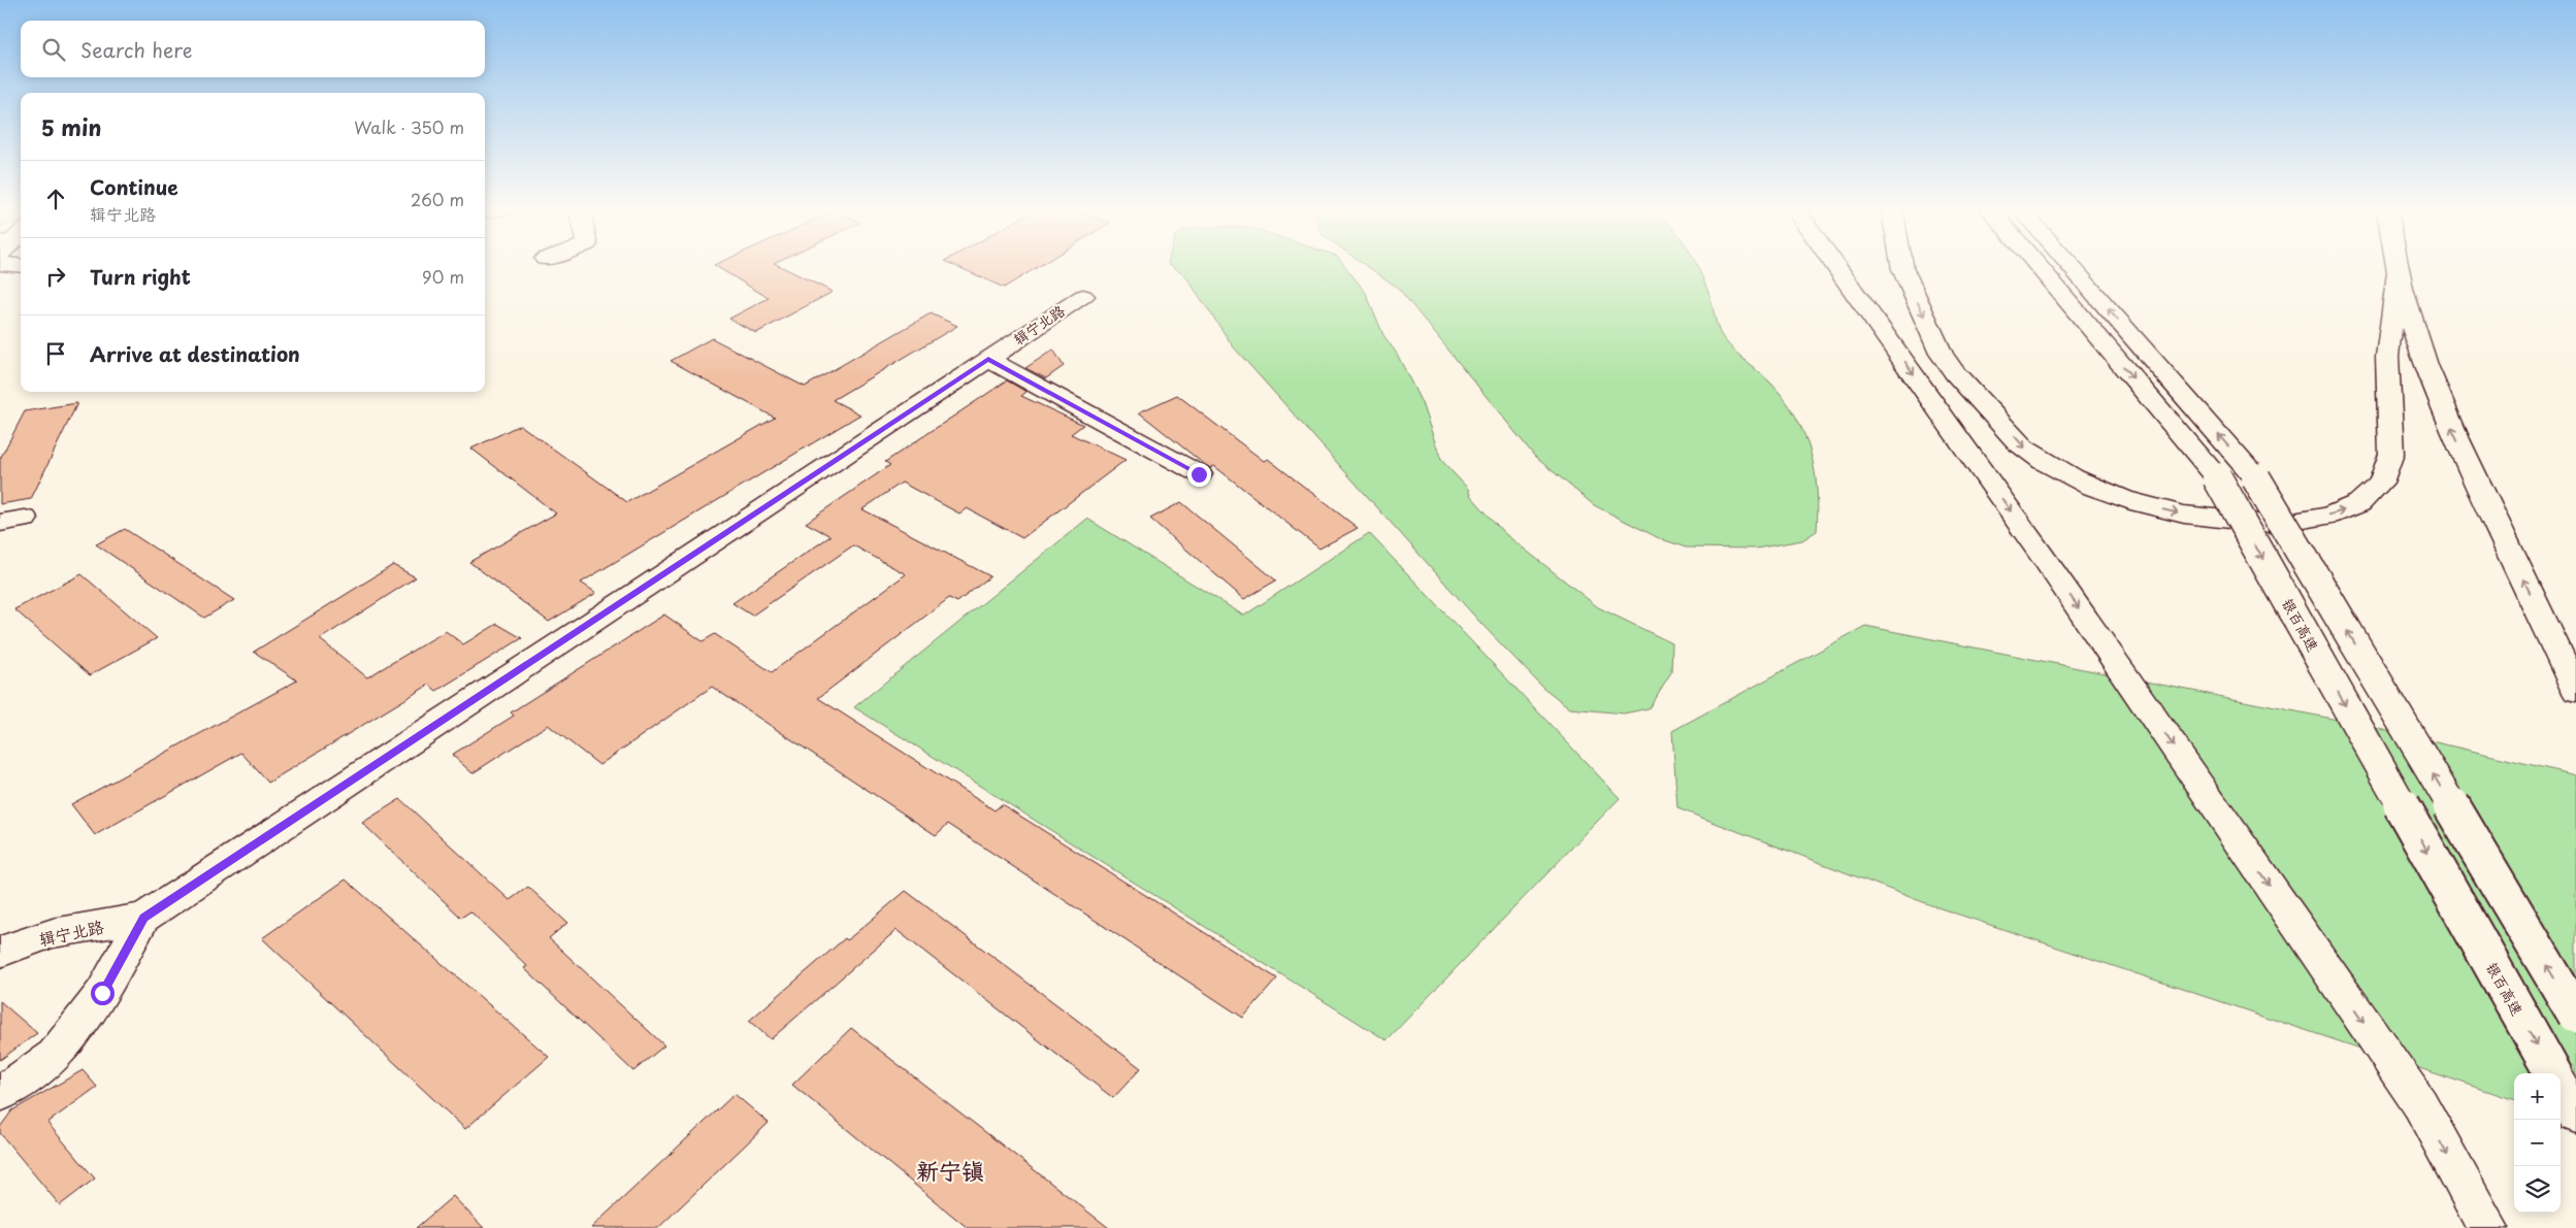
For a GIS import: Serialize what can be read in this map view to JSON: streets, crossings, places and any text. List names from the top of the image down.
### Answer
{
  "streets": {
    "main road": ["辑宁北路", "银百高速"]
  },
  "districts": ["新宁镇"],
  "page": {
    "search": "Search here",
    "heading": ["5 min", "Walk · 350 m"],
    "list": [
      ["Continue", "辑宁北路", "260 m"],
      ["Turn right", "90 m"],
      "Arrive at destination"
    ],
    "map_buttons": ["+", "−"]
  }
}
